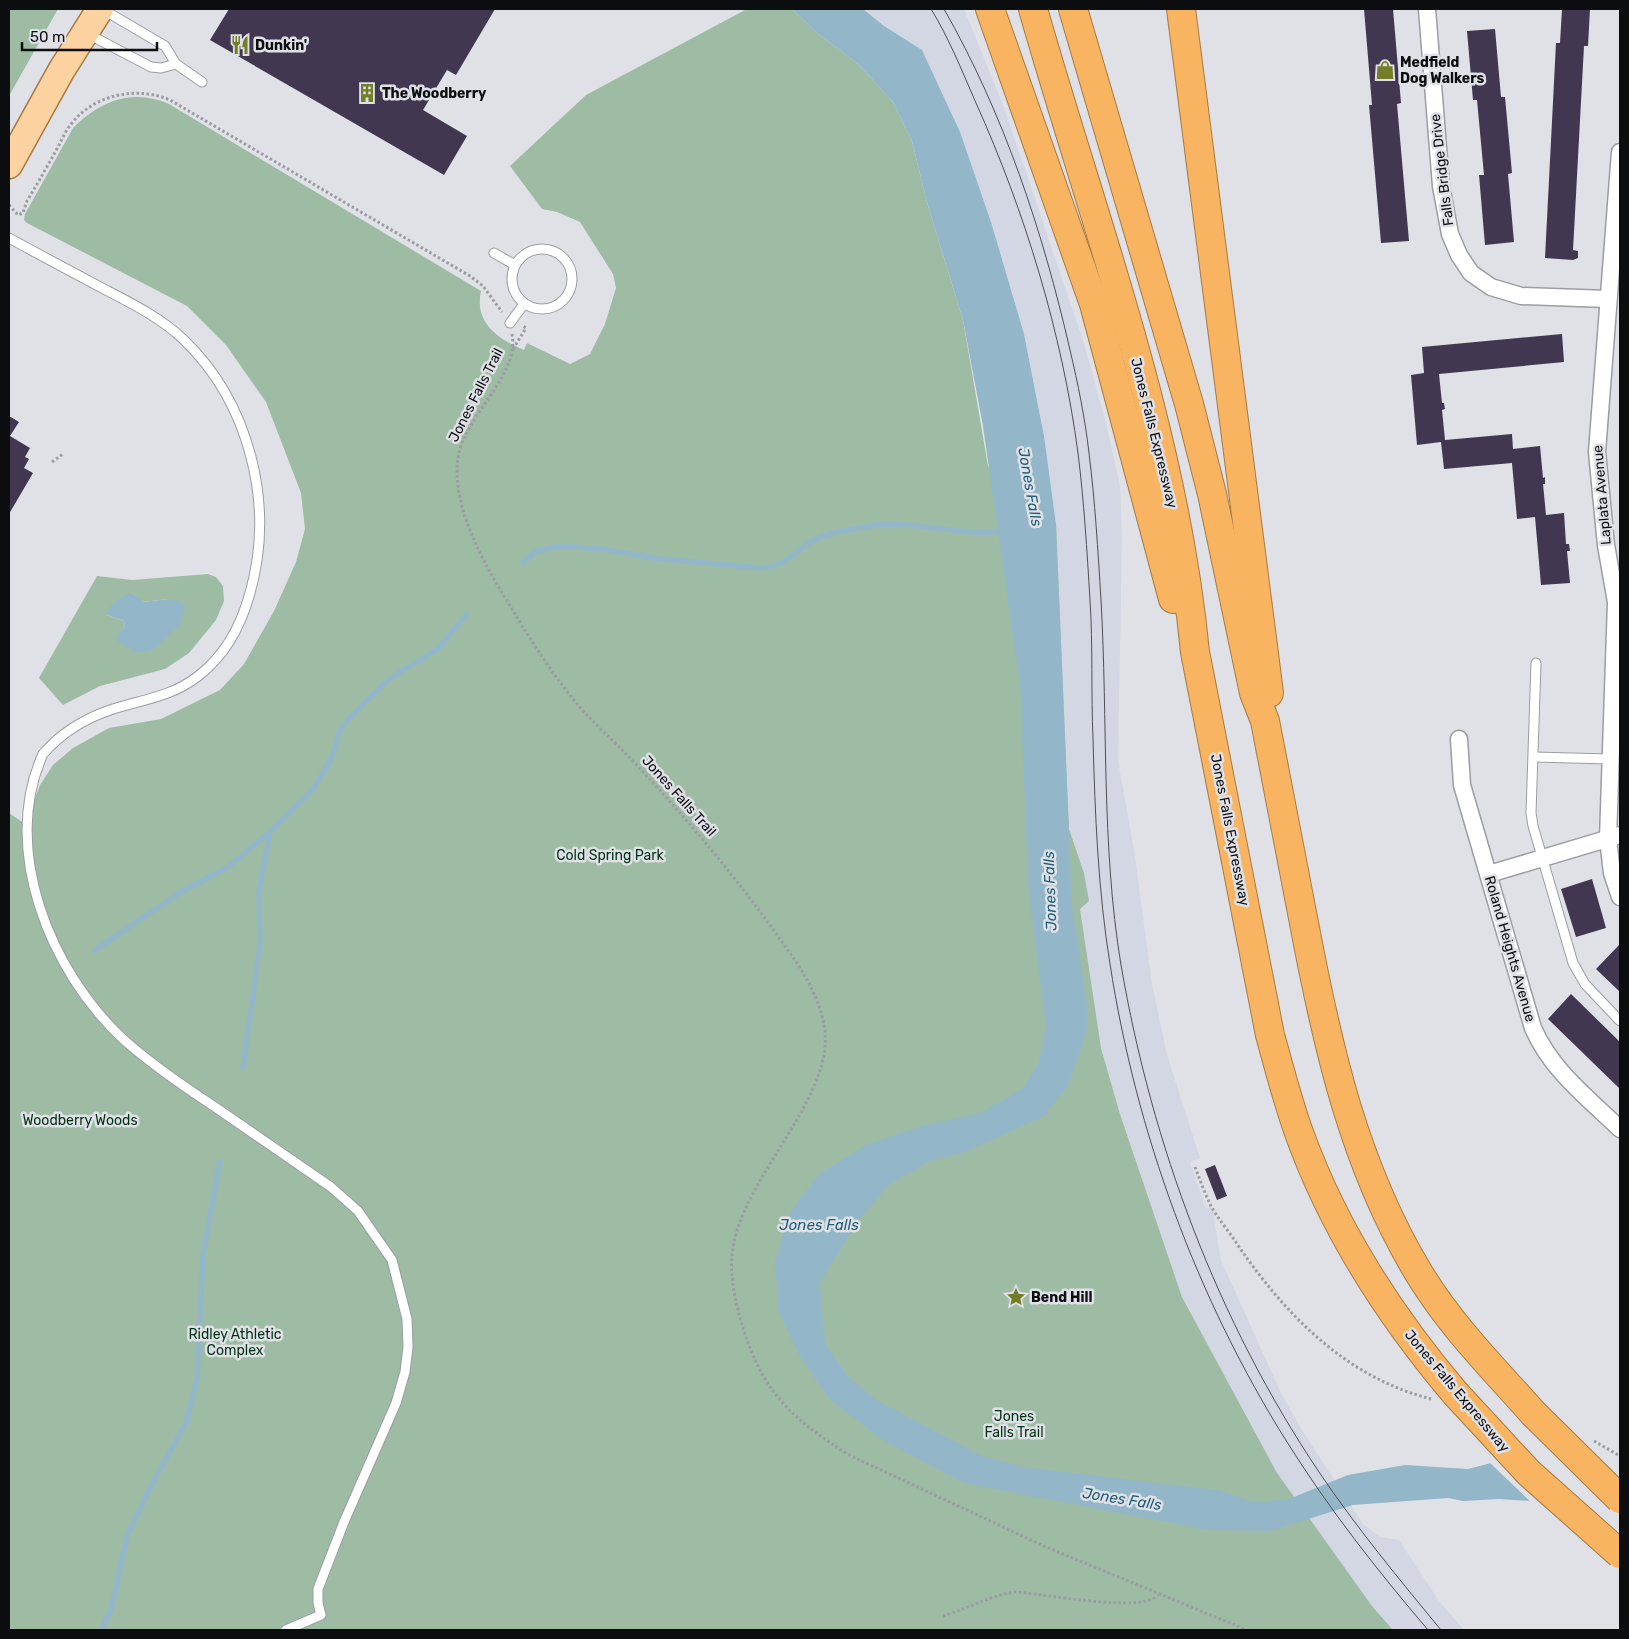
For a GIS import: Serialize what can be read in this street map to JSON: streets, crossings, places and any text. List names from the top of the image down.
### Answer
{
  "streets": {
    "highway": ["Jones Falls Expressway"],
    "street": ["Falls Bridge Drive", "Laplata Avenue", "Roland Heights Avenue"],
    "path": ["Jones Falls Trail"]
  },
  "crossings": [
    ["Falls Bridge Drive", "Laplata Avenue"]
  ],
  "water": ["Jones Falls"],
  "parks": [
    "Cold Spring Park",
    "Woodberry Woods",
    "Ridley Athletic Complex",
    "Jones Falls Trail"
  ],
  "places": {
    "restaurant": ["Dunkin'"],
    "shop": ["Medfield Dog Walkers"],
    "building": ["The Woodberry"],
    "place": ["Bend Hill"]
  },
  "scale_bar": "50 m"
}
